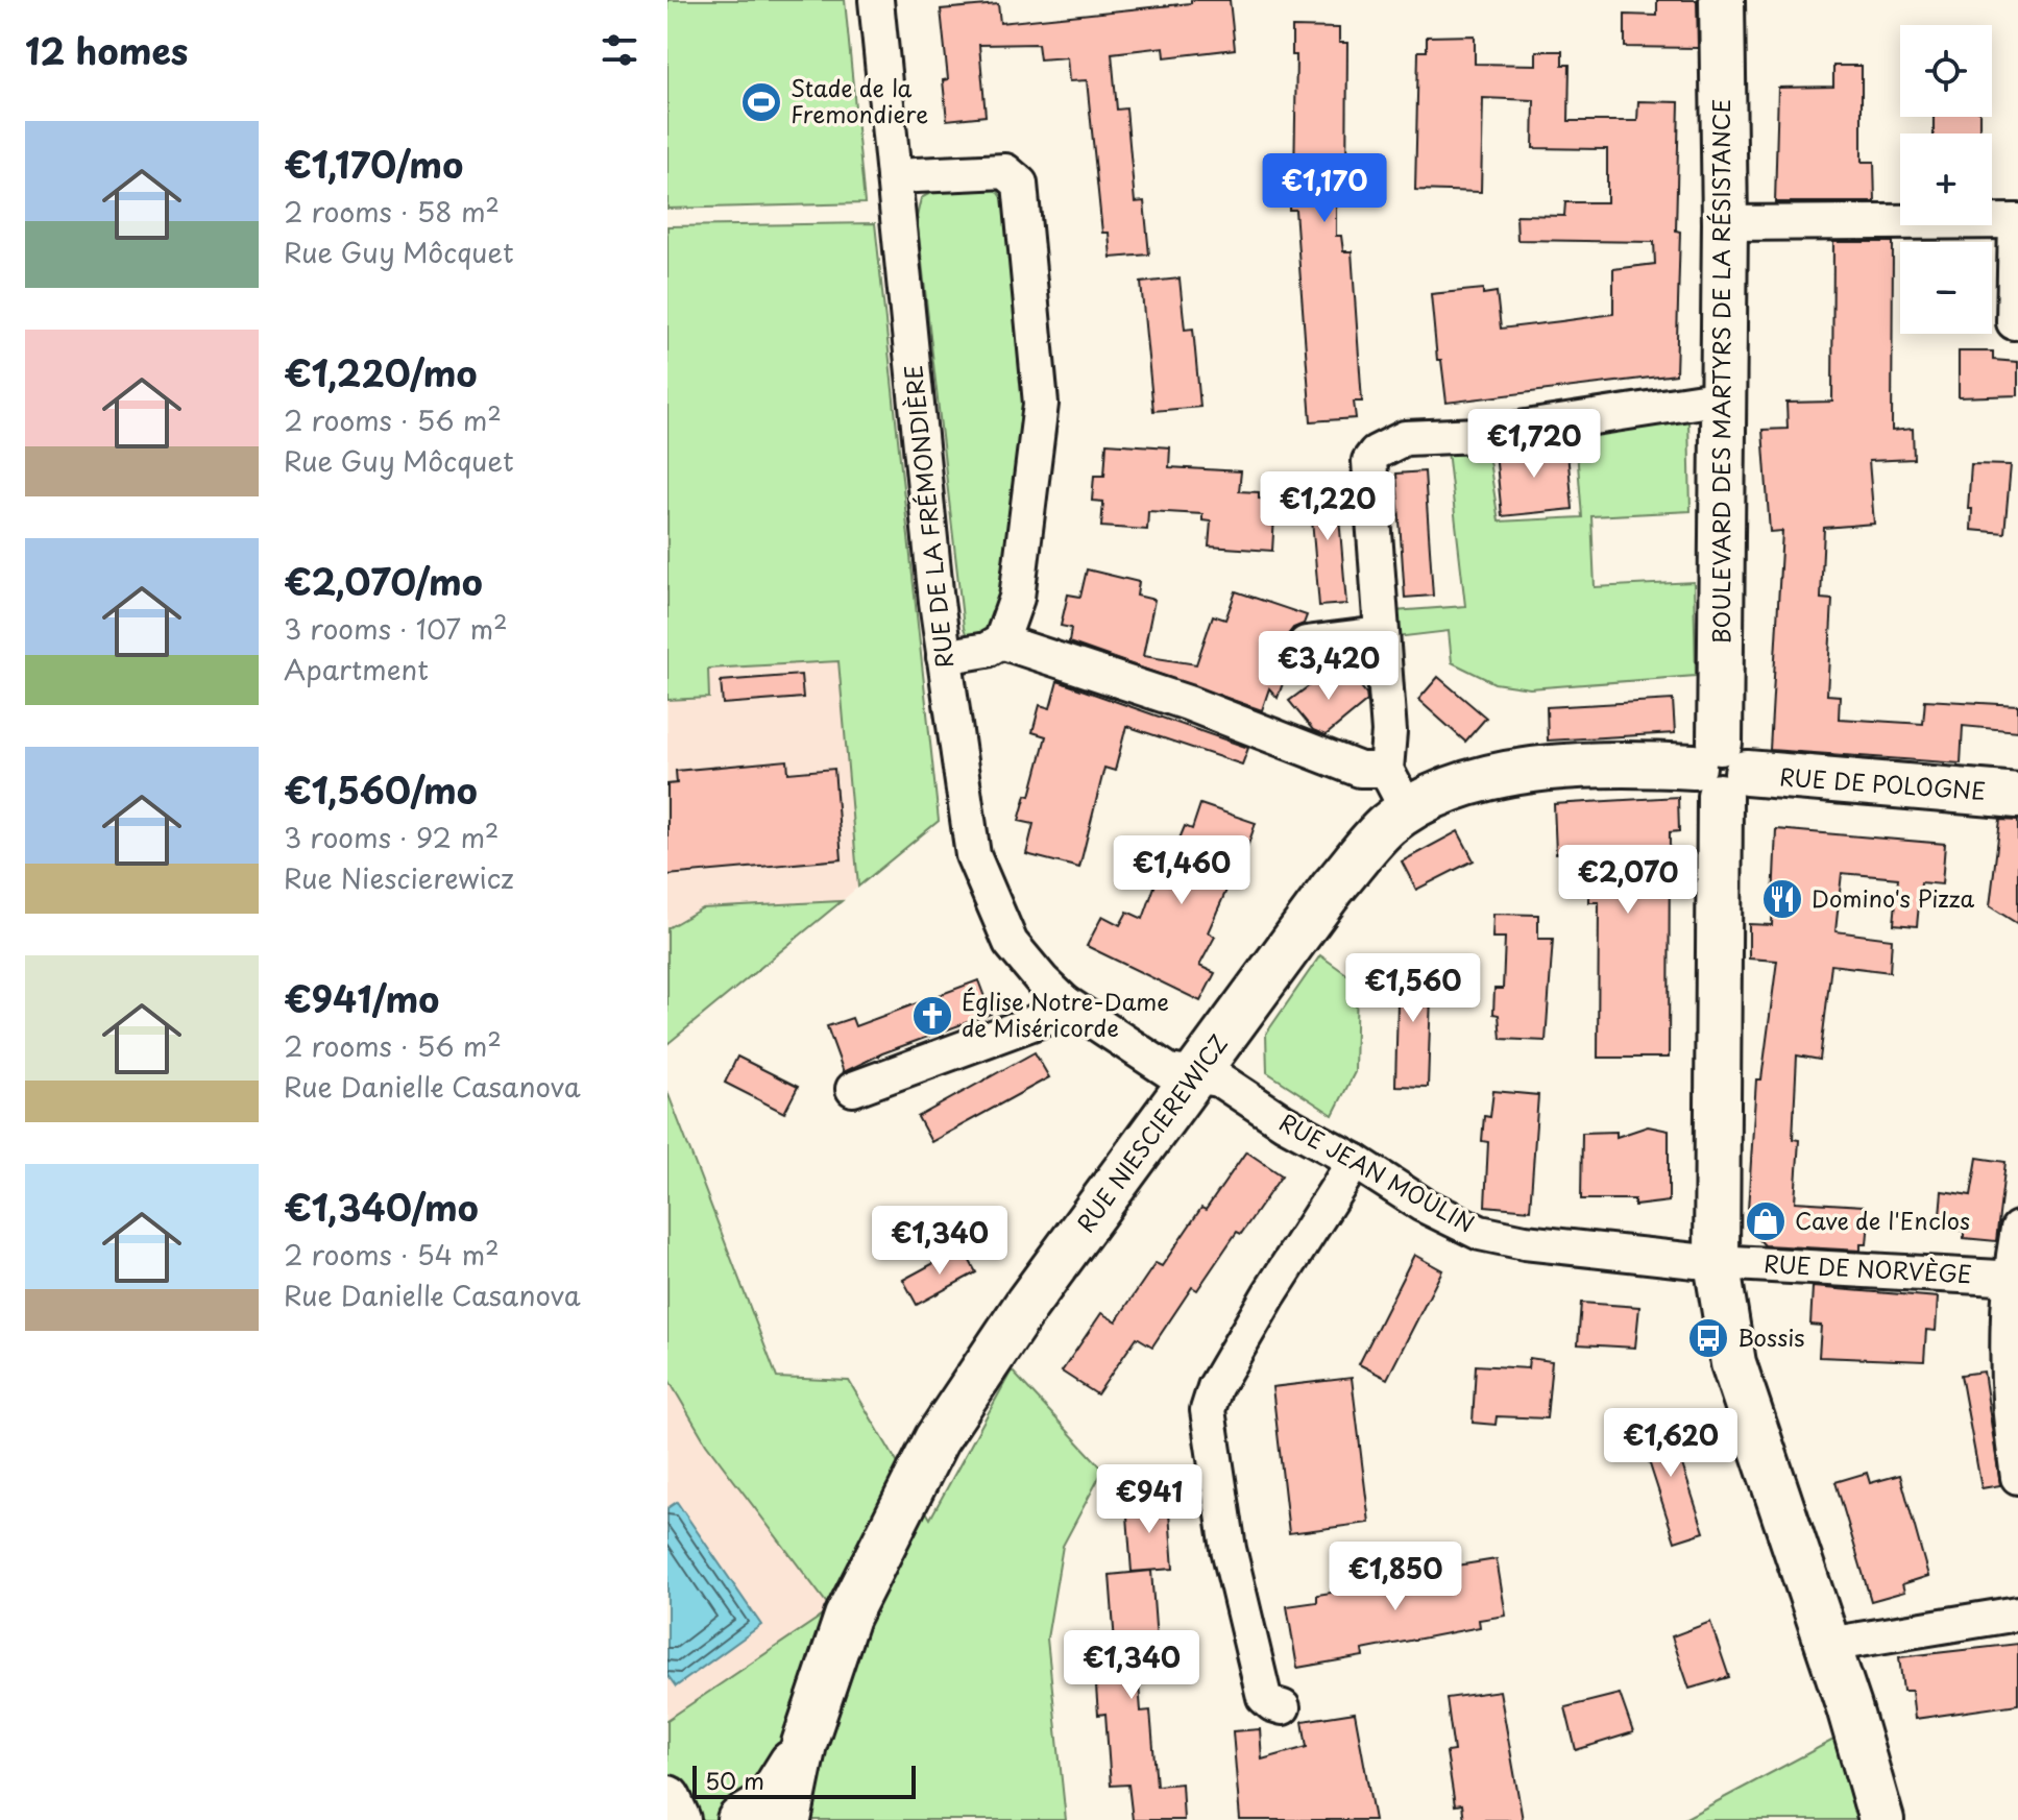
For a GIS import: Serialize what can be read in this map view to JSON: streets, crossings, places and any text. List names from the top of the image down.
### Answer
{
  "streets": {
    "street": [
      "BOULEVARD DES MARTYRS DE LA RÉSISTANCE",
      "RUE DE LA FRÉMONDIÈRE",
      "RUE DE POLOGNE",
      "RUE NIESCIEREWICZ",
      "RUE JEAN MOULIN",
      "RUE DE NORVÈGE"
    ]
  },
  "crossings": [
    ["BOULEVARD DES MARTYRS DE LA RÉSISTANCE", "RUE DE POLOGNE"],
    ["BOULEVARD DES MARTYRS DE LA RÉSISTANCE", "RUE NIESCIEREWICZ"],
    ["BOULEVARD DES MARTYRS DE LA RÉSISTANCE", "RUE JEAN MOULIN"],
    ["BOULEVARD DES MARTYRS DE LA RÉSISTANCE", "RUE DE NORVÈGE"],
    ["RUE DE LA FRÉMONDIÈRE", "RUE NIESCIEREWICZ"],
    ["RUE DE LA FRÉMONDIÈRE", "RUE JEAN MOULIN"],
    ["RUE DE POLOGNE", "RUE NIESCIEREWICZ"],
    ["RUE NIESCIEREWICZ", "RUE JEAN MOULIN"],
    ["RUE JEAN MOULIN", "RUE DE NORVÈGE"]
  ],
  "places": {
    "sports": ["Stade de la Fremondiere"],
    "restaurant": ["Domino's Pizza"],
    "church": ["Église Notre-Dame de Miséricorde"],
    "shop": ["Cave de l'Enclos"],
    "bus stop": ["Bossis"]
  },
  "scale_bar": "50 m",
  "page": {
    "heading": "12 homes",
    "map_buttons": ["+", "−"],
    "list": [
      {
        "name": "€1,170/mo",
        "note": "2 rooms · 58 m² · Rue Guy Môcquet"
      },
      {
        "name": "€1,220/mo",
        "note": "2 rooms · 56 m² · Rue Guy Môcquet"
      },
      {
        "name": "€2,070/mo",
        "note": "3 rooms · 107 m² · Apartment"
      },
      {
        "name": "€1,560/mo",
        "note": "3 rooms · 92 m² · Rue Niescierewicz"
      },
      {
        "name": "€941/mo",
        "note": "2 rooms · 56 m² · Rue Danielle Casanova"
      },
      {
        "name": "€1,340/mo",
        "note": "2 rooms · 54 m² · Rue Danielle Casanova"
      }
    ],
    "price": [
      "€1,170",
      "€1,720",
      "€1,220",
      "€3,420",
      "€1,460",
      "€2,070",
      "€1,560",
      "€1,340",
      "€1,620",
      "€941",
      "€1,850",
      "€1,340"
    ],
    "scale": "50 m"
  }
}
